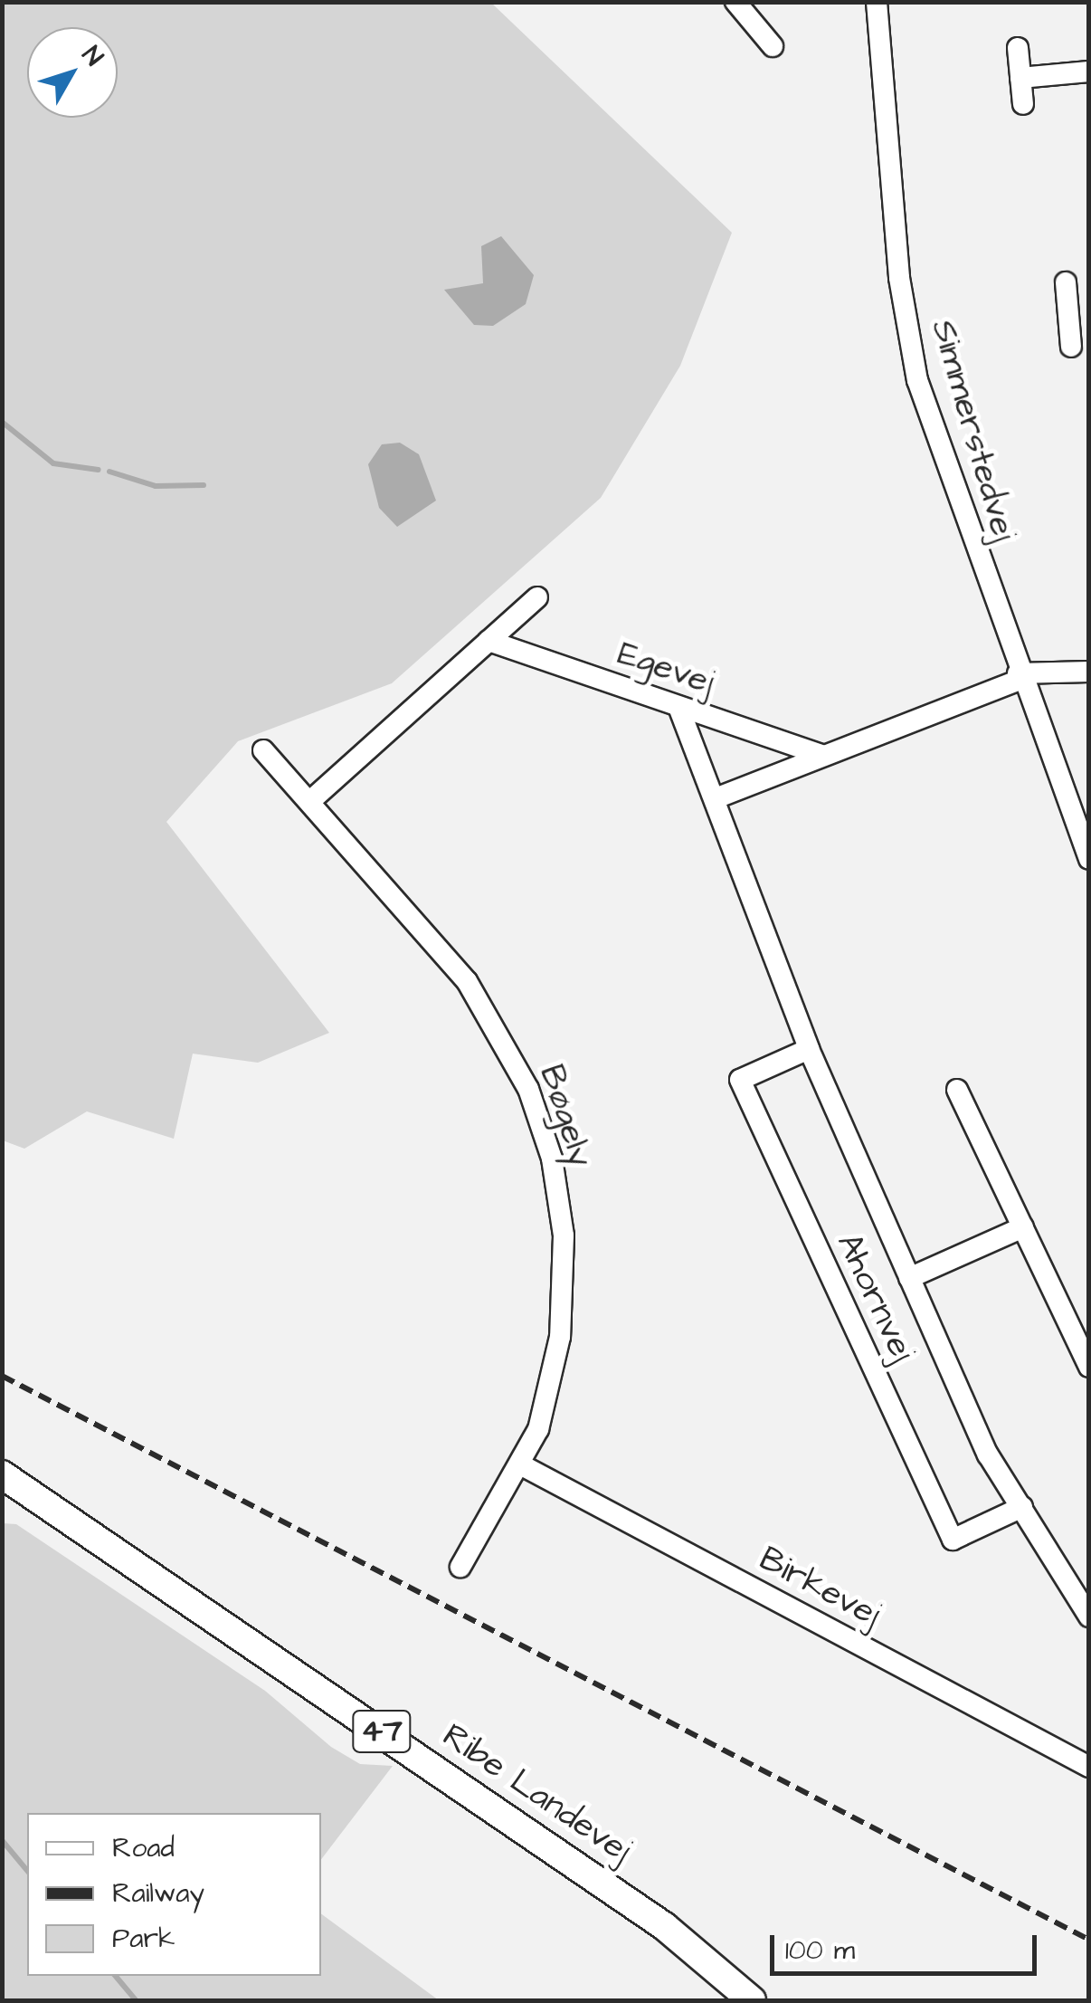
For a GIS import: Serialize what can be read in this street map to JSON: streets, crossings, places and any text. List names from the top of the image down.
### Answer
{
  "streets": {
    "main road": ["47", "Ribe Landevej"],
    "street": [
      "Simmerstedvej",
      "Egevej",
      "Bøgely",
      "Ahornvej",
      "Birkevej"
    ]
  },
  "crossings": [
    ["Egevej", "Ahornvej"],
    ["Bøgely", "Birkevej"]
  ],
  "legend": ["Road", "Railway", "Park"],
  "scale_bar": "100 m",
  "north": "top right"
}
